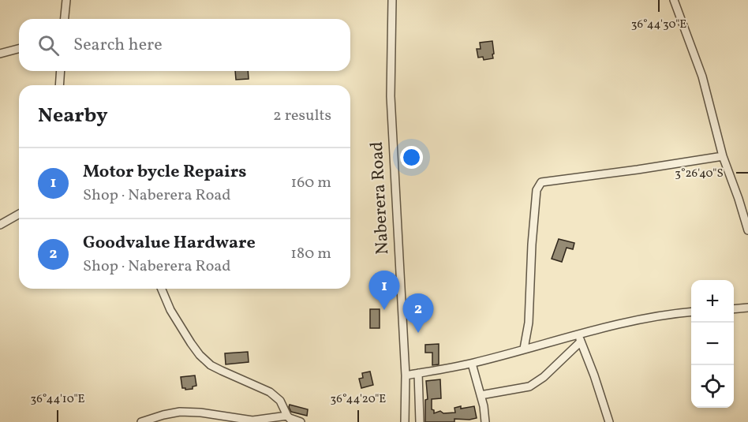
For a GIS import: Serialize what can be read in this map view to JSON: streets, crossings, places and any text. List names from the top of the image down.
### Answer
{
  "streets": {
    "street": ["Naberera Road"]
  },
  "page": {
    "search": "Search here",
    "heading": ["Nearby", "2 results"],
    "list": [
      {
        "mark": "1",
        "name": "Motor bycle Repairs",
        "note": "Shop · Naberera Road",
        "value": "160 m"
      },
      {
        "mark": "2",
        "name": "Goodvalue Hardware",
        "note": "Shop · Naberera Road",
        "value": "180 m"
      }
    ],
    "pins": ["1", "2"],
    "map_buttons": ["+", "−"]
  },
  "coordinates": [
    "36°44'30\"E",
    "3°26'40\"S",
    "36°44'10\"E",
    "36°44'20\"E"
  ]
}
